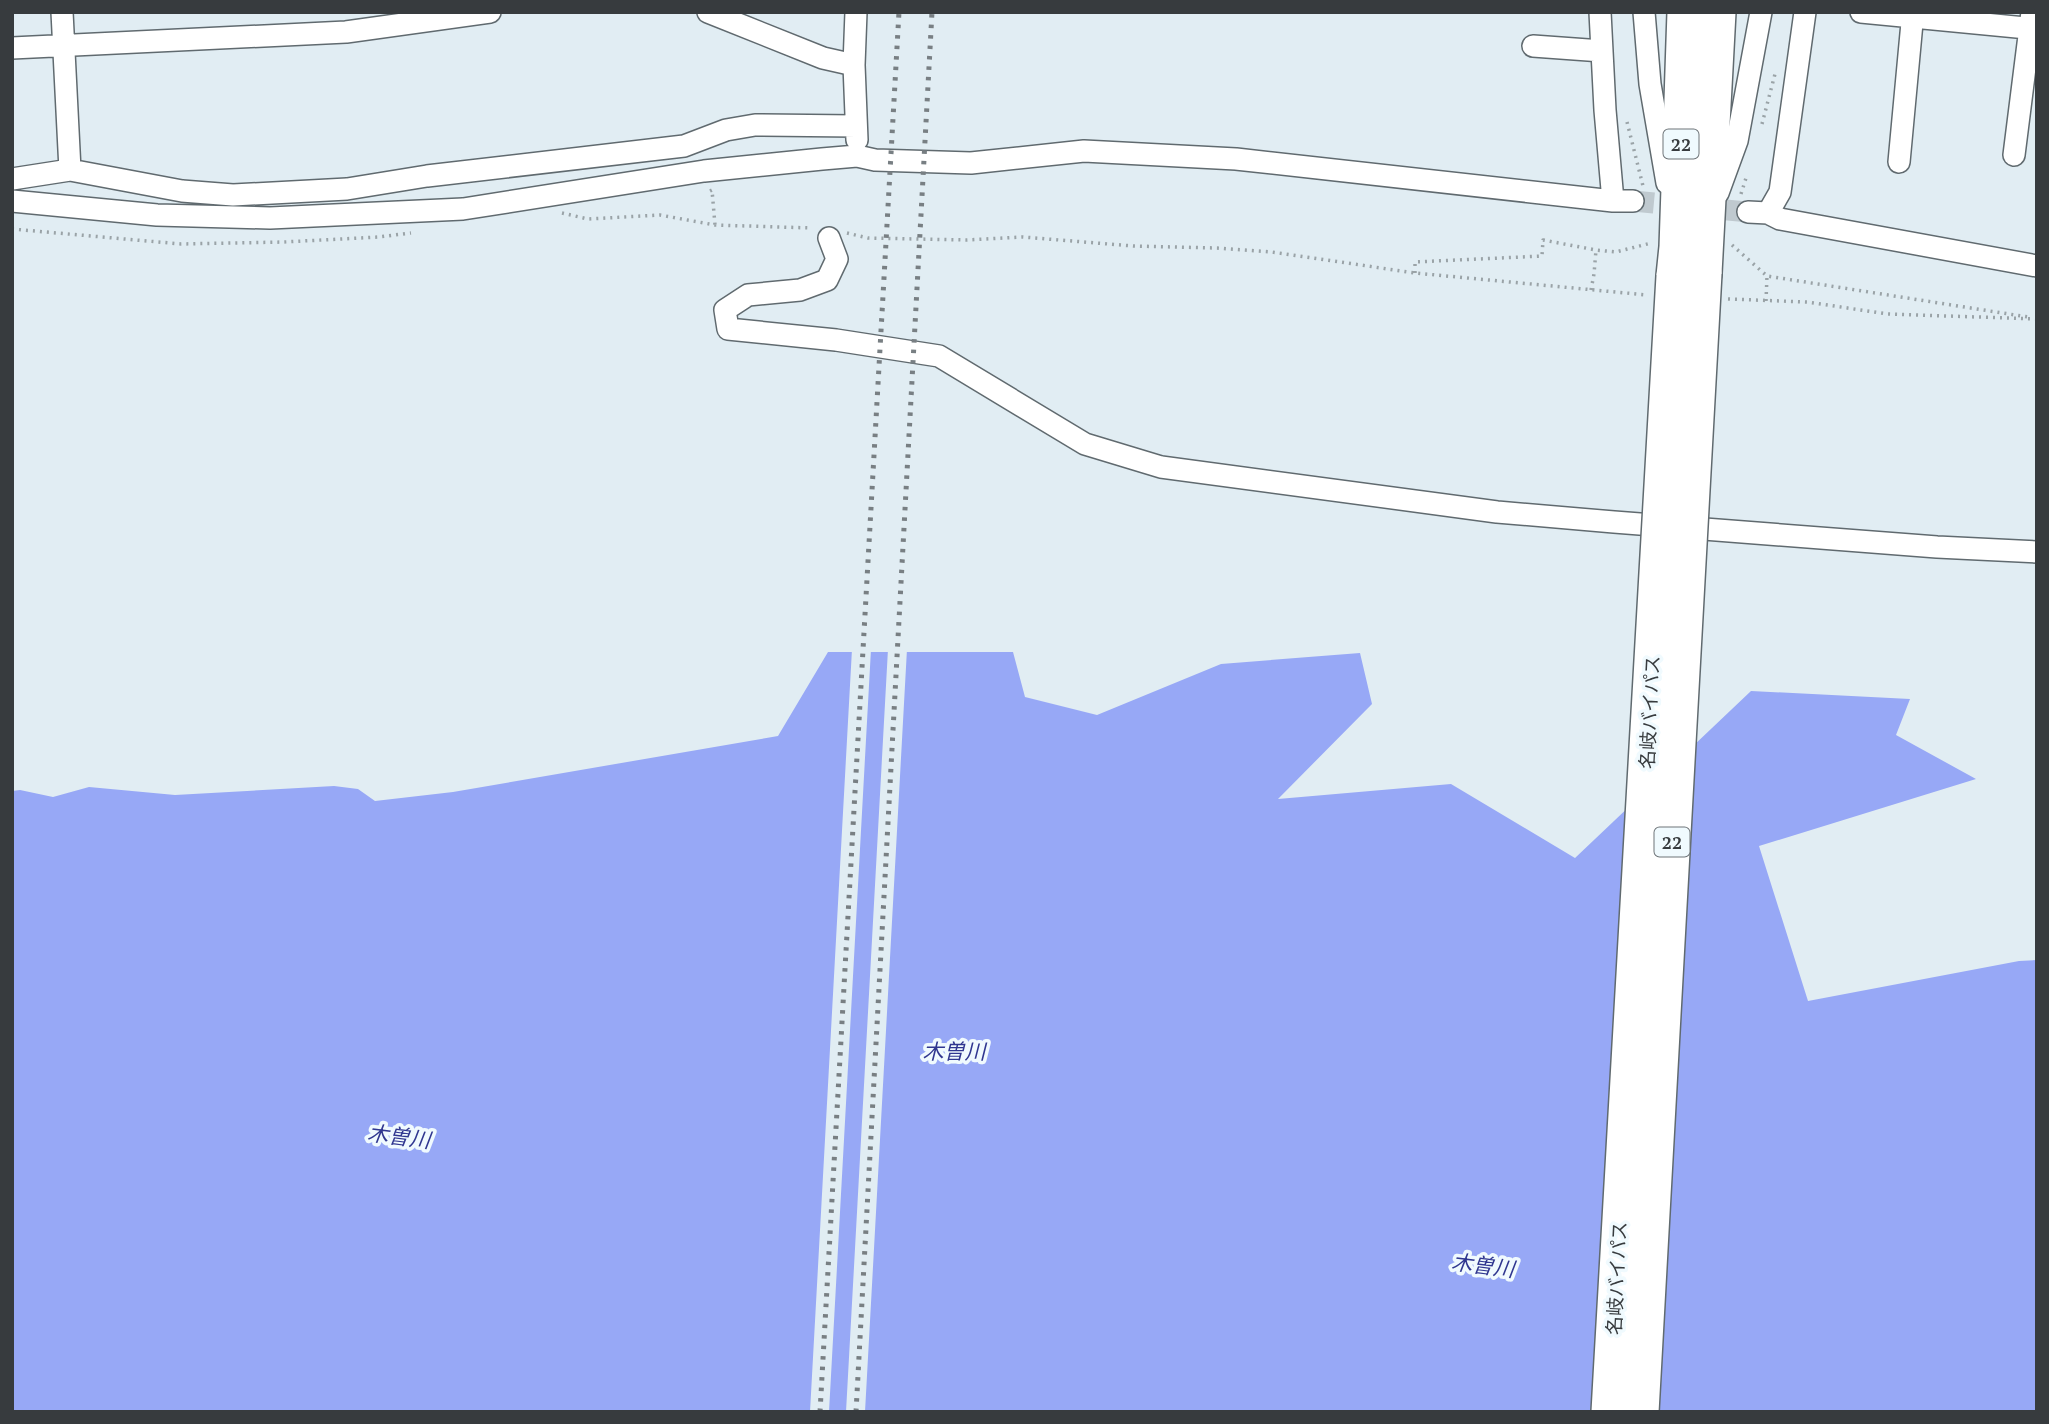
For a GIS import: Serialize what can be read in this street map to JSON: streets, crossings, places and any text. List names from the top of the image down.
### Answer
{
  "streets": {
    "highway": ["22", "名岐バイパス"]
  },
  "water": ["木曽川"]
}
